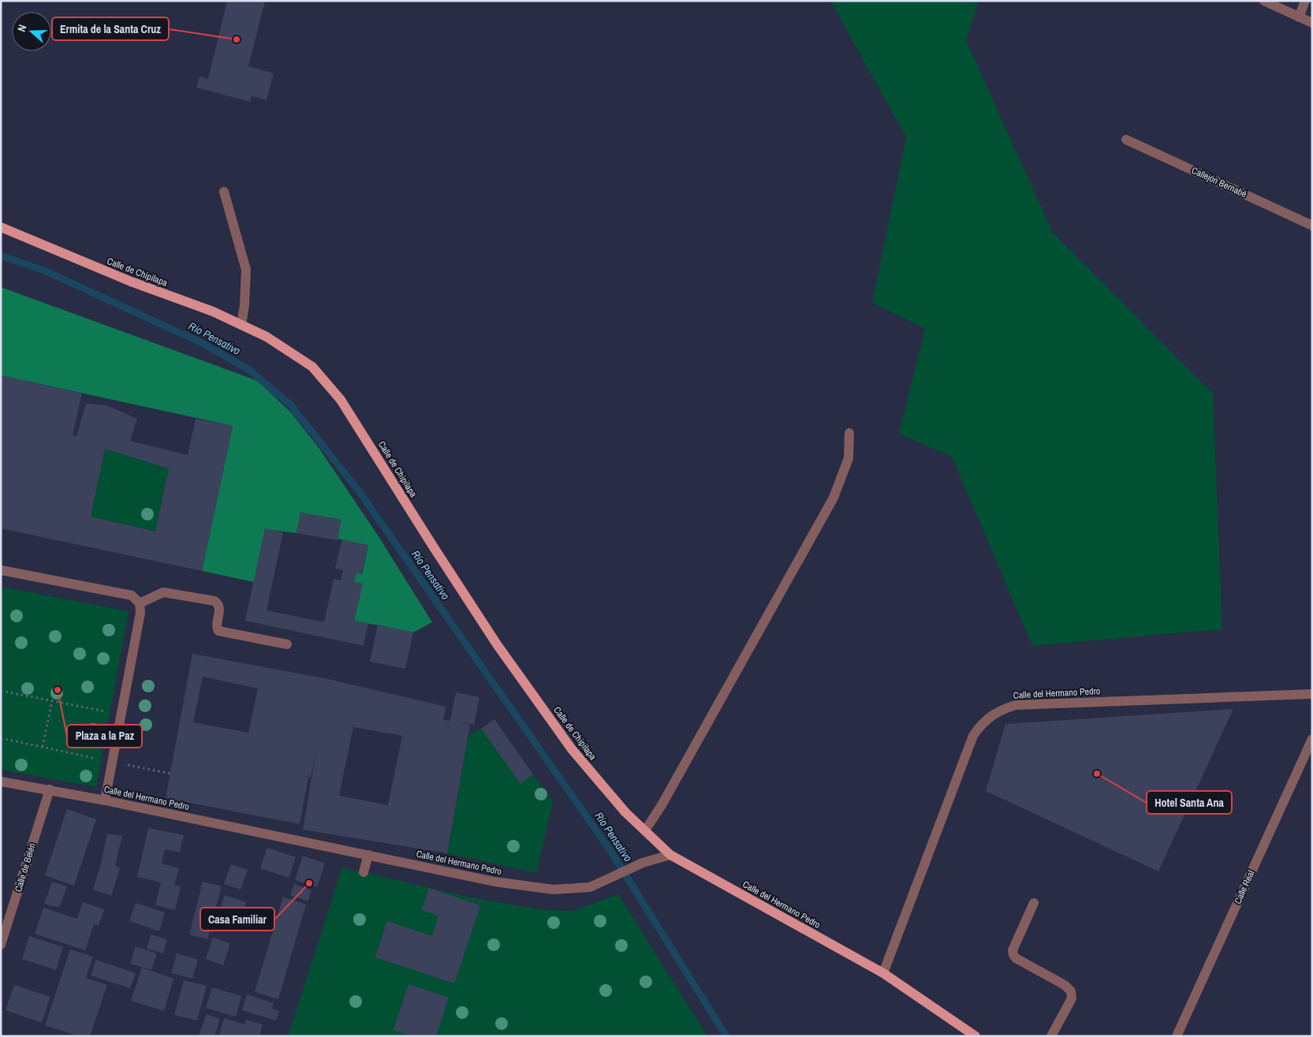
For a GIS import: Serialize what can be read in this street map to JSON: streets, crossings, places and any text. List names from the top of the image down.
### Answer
{
  "streets": {
    "main road": ["Calle de Chipilapa", "Calle del Hermano Pedro"],
    "street": ["Callejón Bernabé", "Calle de Belén", "Calle Real"]
  },
  "crossings": [
    ["Calle de Chipilapa", "Calle del Hermano Pedro"],
    ["Calle del Hermano Pedro", "Calle de Belén"]
  ],
  "water": ["Río Pensativo"],
  "places": [
    "Ermita de la Santa Cruz",
    "Plaza a la Paz",
    "Hotel Santa Ana",
    "Casa Familiar"
  ],
  "north": "left"
}
